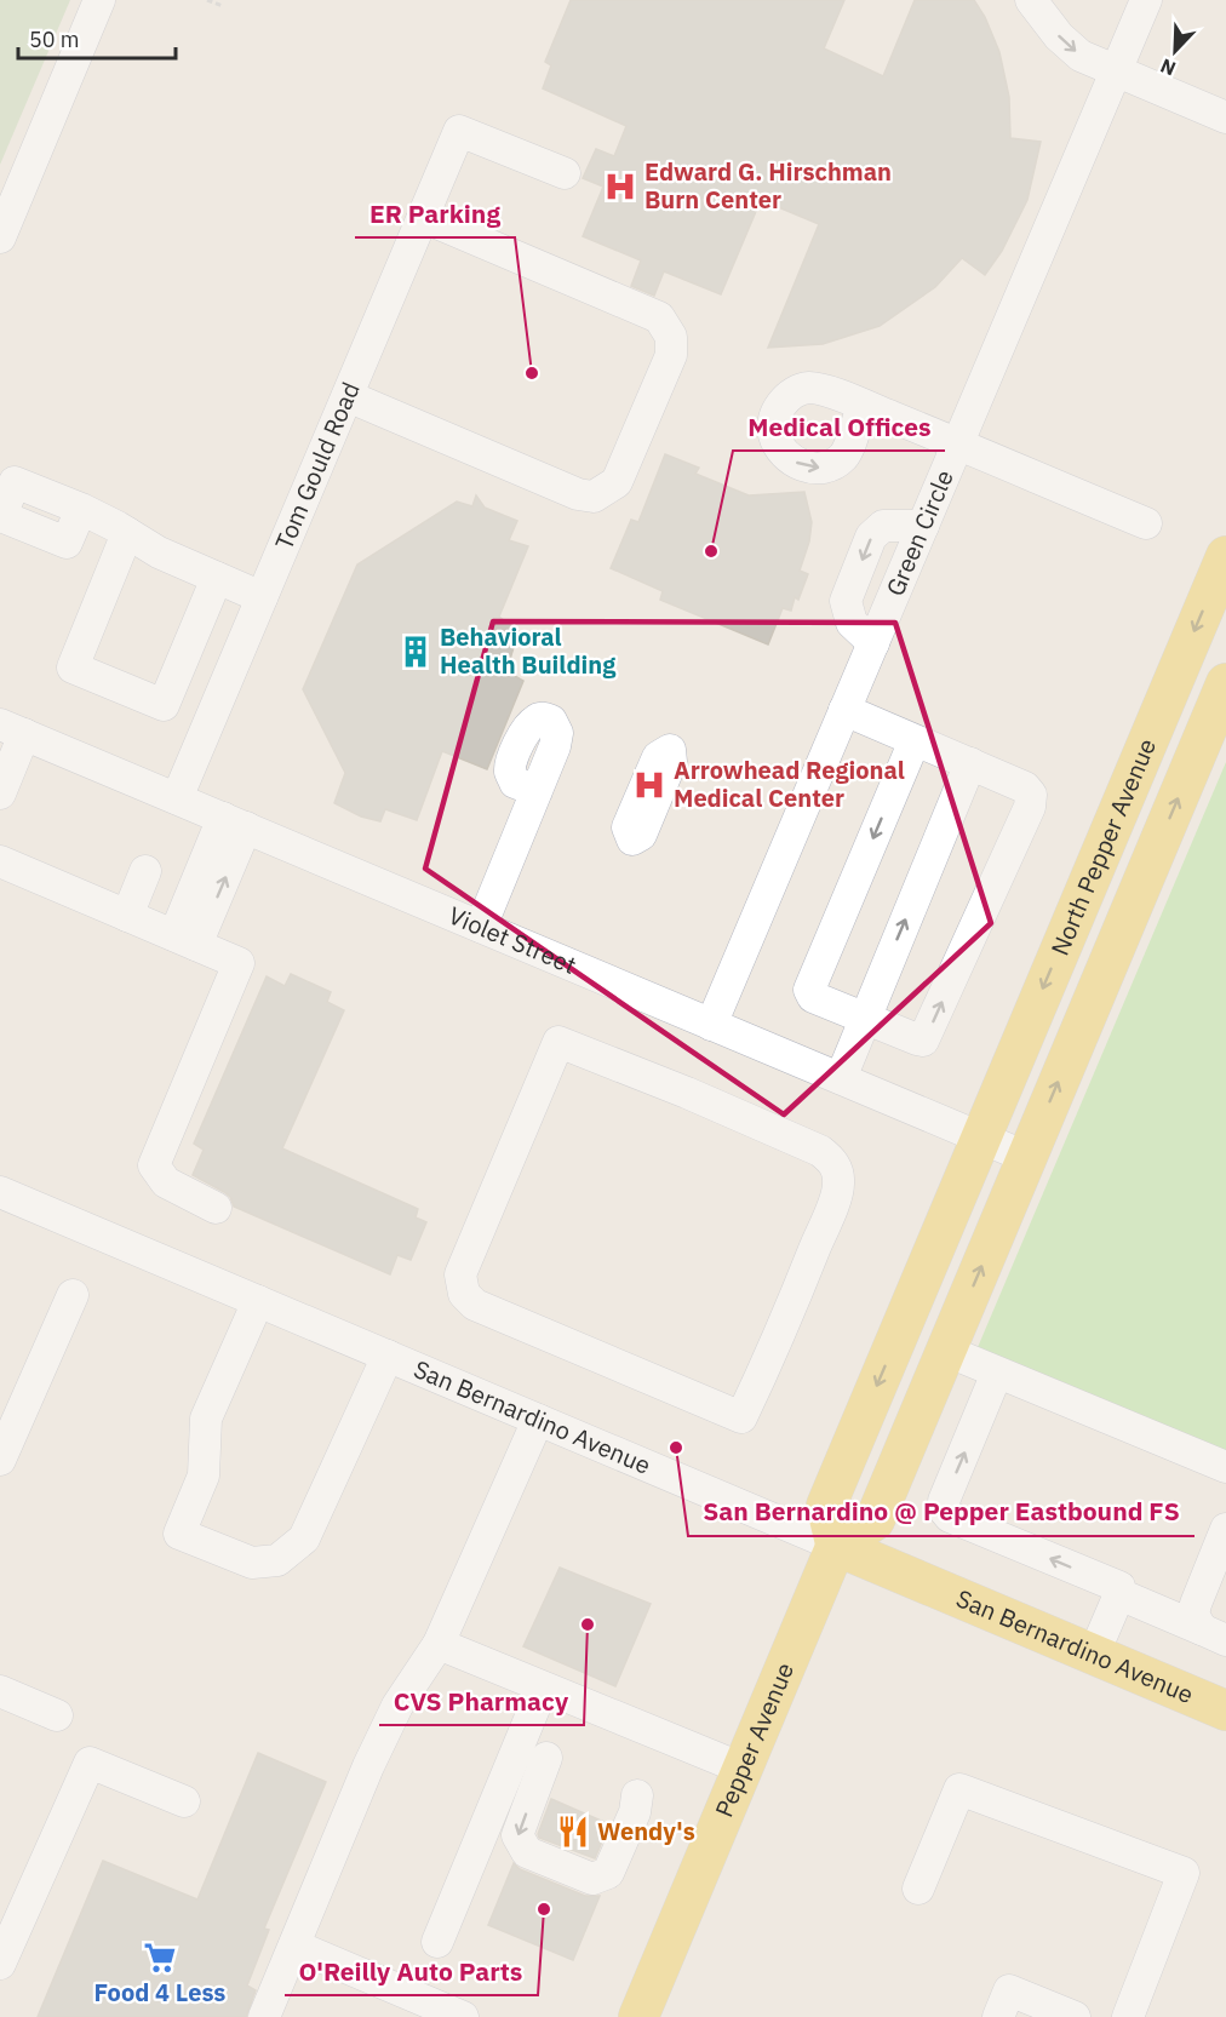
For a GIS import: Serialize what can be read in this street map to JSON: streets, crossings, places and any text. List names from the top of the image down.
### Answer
{
  "streets": {
    "main road": ["North Pepper Avenue", "San Bernardino Avenue", "Pepper Avenue"],
    "street": ["Tom Gould Road", "Green Circle", "Violet Street"]
  },
  "crossings": [
    ["Tom Gould Road", "Violet Street"],
    ["Green Circle", "Violet Street"],
    ["North Pepper Avenue", "Violet Street"],
    ["San Bernardino Avenue", "Pepper Avenue"]
  ],
  "places": {
    "hospital": ["Edward G. Hirschman Burn Center", "Arrowhead Regional Medical Center"],
    "other": [
      "ER Parking",
      "Medical Offices",
      "San Bernardino @ Pepper Eastbound FS",
      "CVS Pharmacy",
      "O'Reilly Auto Parts"
    ],
    "building": ["Behavioral Health Building"],
    "restaurant": ["Wendy's"],
    "supermarket": ["Food 4 Less"]
  },
  "scale_bar": "50 m",
  "north": "bottom left"
}
